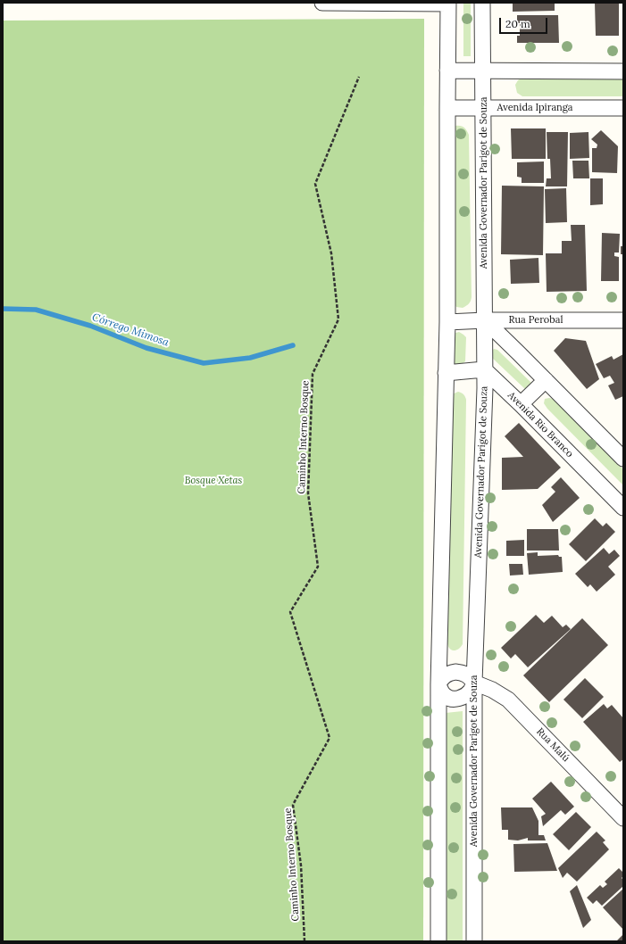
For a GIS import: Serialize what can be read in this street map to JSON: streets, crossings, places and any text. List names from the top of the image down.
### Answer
{
  "streets": {
    "street": [
      "Avenida Ipiranga",
      "Avenida Governador Parigot de Souza",
      "Rua Perobal",
      "Avenida Rio Branco",
      "Rua Malú"
    ],
    "path": ["Caminho Interno Bosque"]
  },
  "crossings": [
    ["Avenida Ipiranga", "Avenida Governador Parigot de Souza"],
    ["Avenida Governador Parigot de Souza", "Rua Perobal"],
    ["Avenida Governador Parigot de Souza", "Avenida Rio Branco"],
    ["Avenida Governador Parigot de Souza", "Rua Malú"]
  ],
  "water": ["Córrego Mimosa"],
  "parks": ["Bosque Xetas"],
  "scale_bar": "20 m"
}
